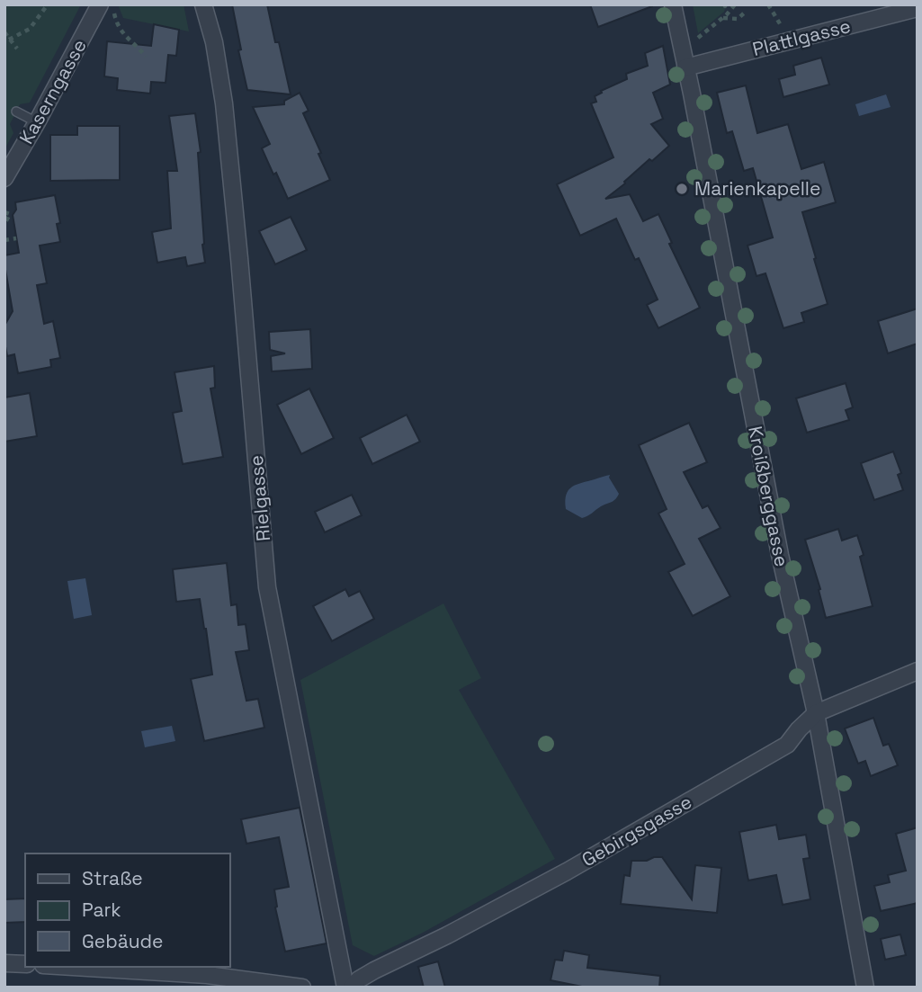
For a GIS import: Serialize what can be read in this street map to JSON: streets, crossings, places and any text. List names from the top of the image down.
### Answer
{
  "streets": {
    "street": [
      "Plattlgasse",
      "Kaserngasse",
      "Kroißberggasse",
      "Rielgasse",
      "Gebirgsgasse"
    ]
  },
  "crossings": [
    ["Plattlgasse", "Kroißberggasse"],
    ["Kroißberggasse", "Gebirgsgasse"]
  ],
  "places": ["Marienkapelle"],
  "legend": ["Straße", "Park", "Gebäude"]
}
